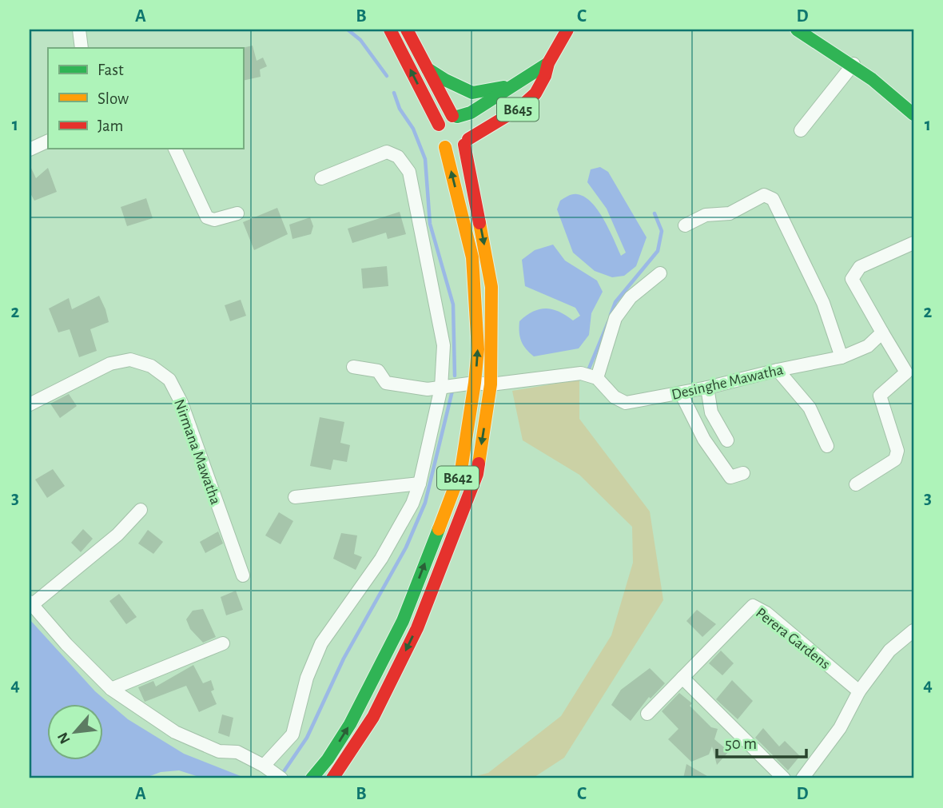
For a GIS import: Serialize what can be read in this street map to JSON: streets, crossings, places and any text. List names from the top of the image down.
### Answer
{
  "streets": {
    "main road": ["B645", "B642"],
    "street": ["Desinghe Mawatha", "Nirmana Mawatha", "Perera Gardens"]
  },
  "crossings": [
    ["B645", "B642"]
  ],
  "legend": ["Fast", "Slow", "Jam"],
  "scale_bar": "50 m",
  "north": "bottom left",
  "grid": {
    "columns": [
      "A",
      "B",
      "C",
      "D"
    ],
    "rows": [
      "1",
      "2",
      "3",
      "4"
    ]
  }
}
